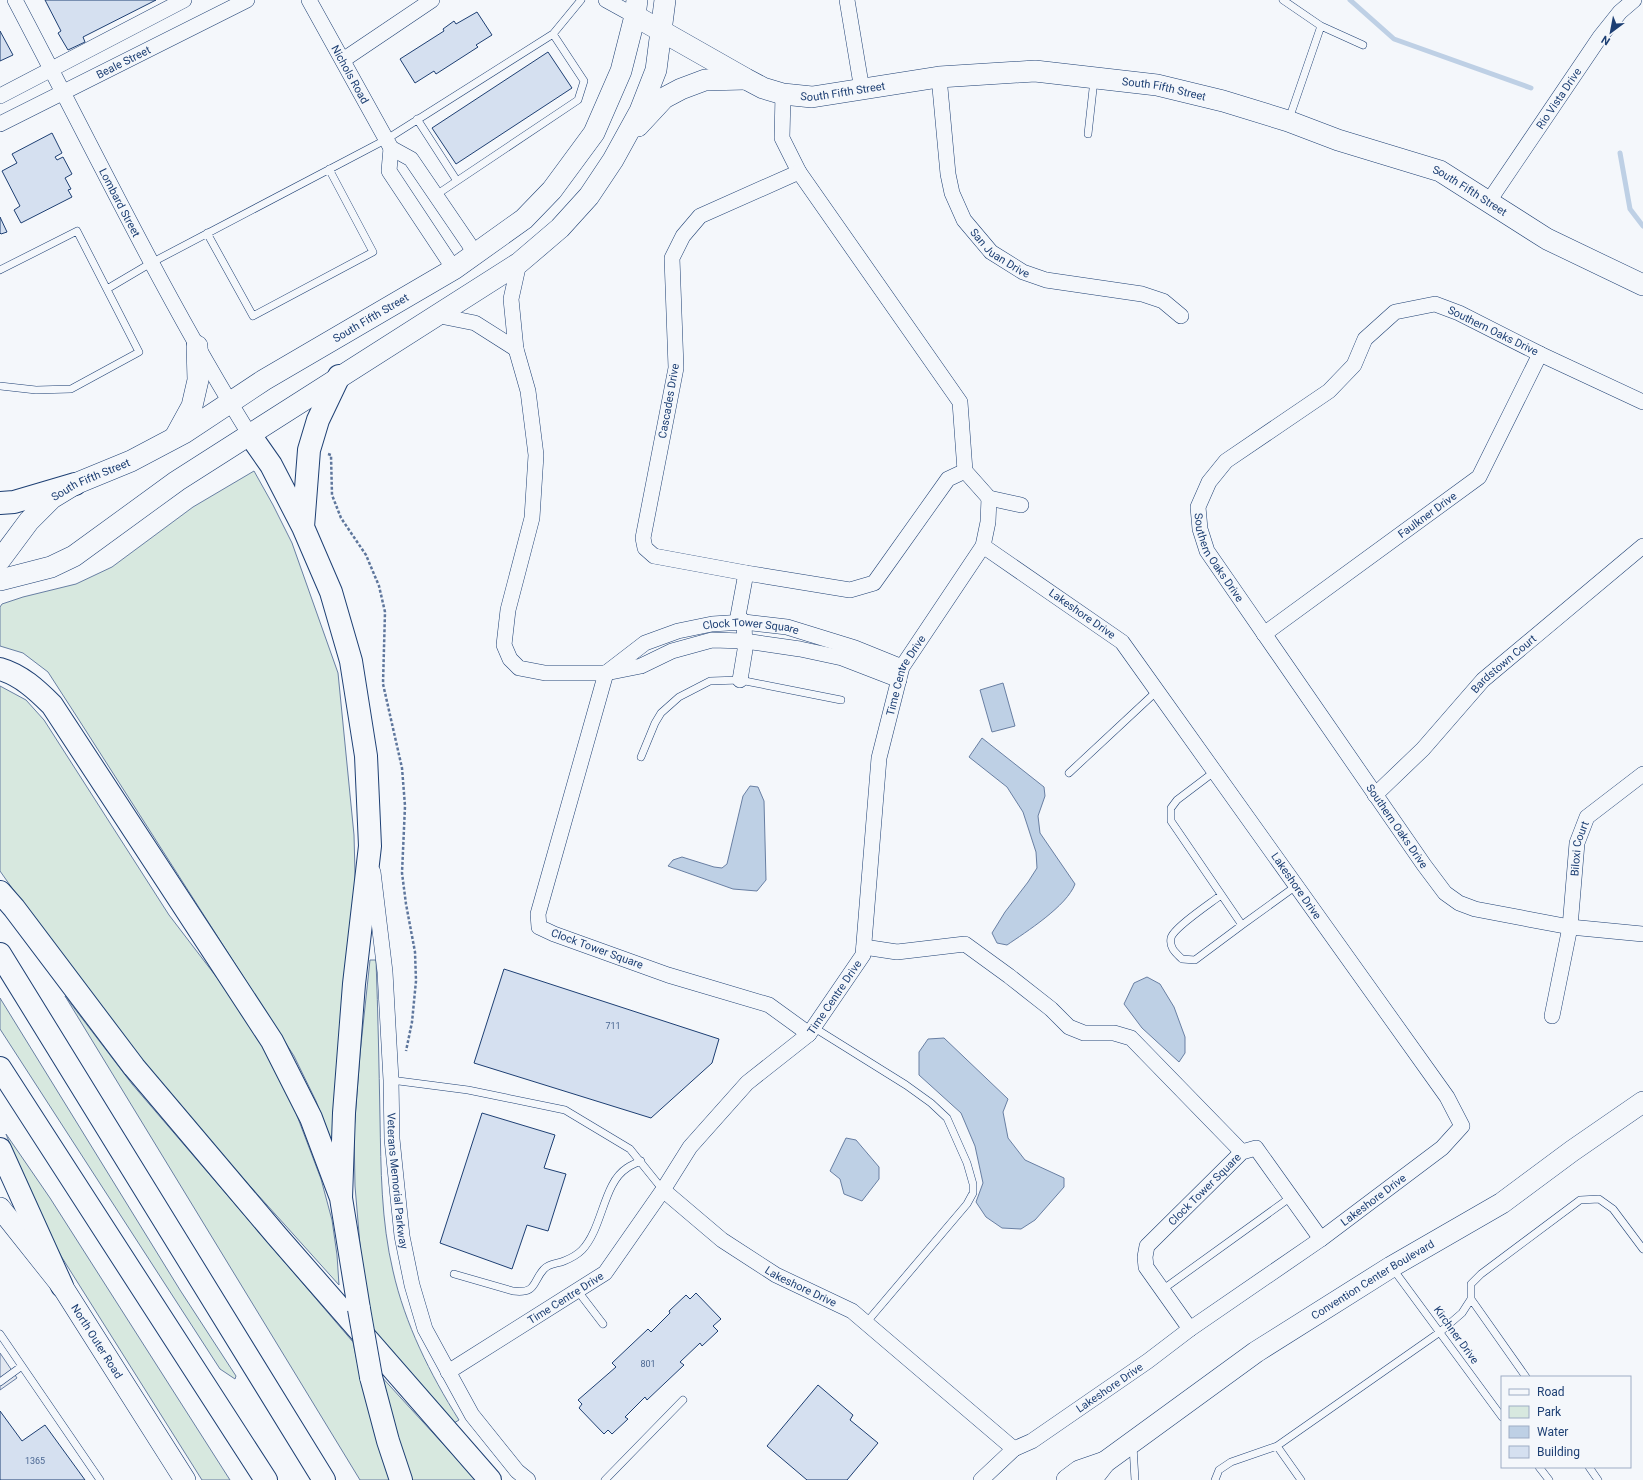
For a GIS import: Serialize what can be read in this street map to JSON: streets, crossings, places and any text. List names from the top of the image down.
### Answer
{
  "streets": {
    "street": [
      "Beale Street",
      "Nichols Road",
      "South Fifth Street",
      "Rio Vista Drive",
      "Lombard Street",
      "San Juan Drive",
      "Southern Oaks Drive",
      "Cascades Drive",
      "Faulkner Drive",
      "Lakeshore Drive",
      "Clock Tower Square",
      "Bardstown Court",
      "Time Centre Drive",
      "Biloxi Court",
      "Veterans Memorial Parkway",
      "Convention Center Boulevard",
      "North Outer Road"
    ],
    "lane": ["Kirchner Drive"]
  },
  "crossings": [
    ["Beale Street", "Lombard Street"],
    ["South Fifth Street", "Rio Vista Drive"],
    ["South Fifth Street", "Lombard Street"],
    ["South Fifth Street", "San Juan Drive"],
    ["Southern Oaks Drive", "Faulkner Drive"],
    ["Southern Oaks Drive", "Bardstown Court"],
    ["Southern Oaks Drive", "Biloxi Court"],
    ["Lakeshore Drive", "Clock Tower Square"],
    ["Lakeshore Drive", "Time Centre Drive"],
    ["Clock Tower Square", "Time Centre Drive"],
    ["Time Centre Drive", "Veterans Memorial Parkway"],
    ["Convention Center Boulevard", "Kirchner Drive"]
  ],
  "house_numbers": ["711", "801", "1365"],
  "legend": [
    "Road",
    "Park",
    "Water",
    "Building"
  ],
  "north": "bottom left"
}
